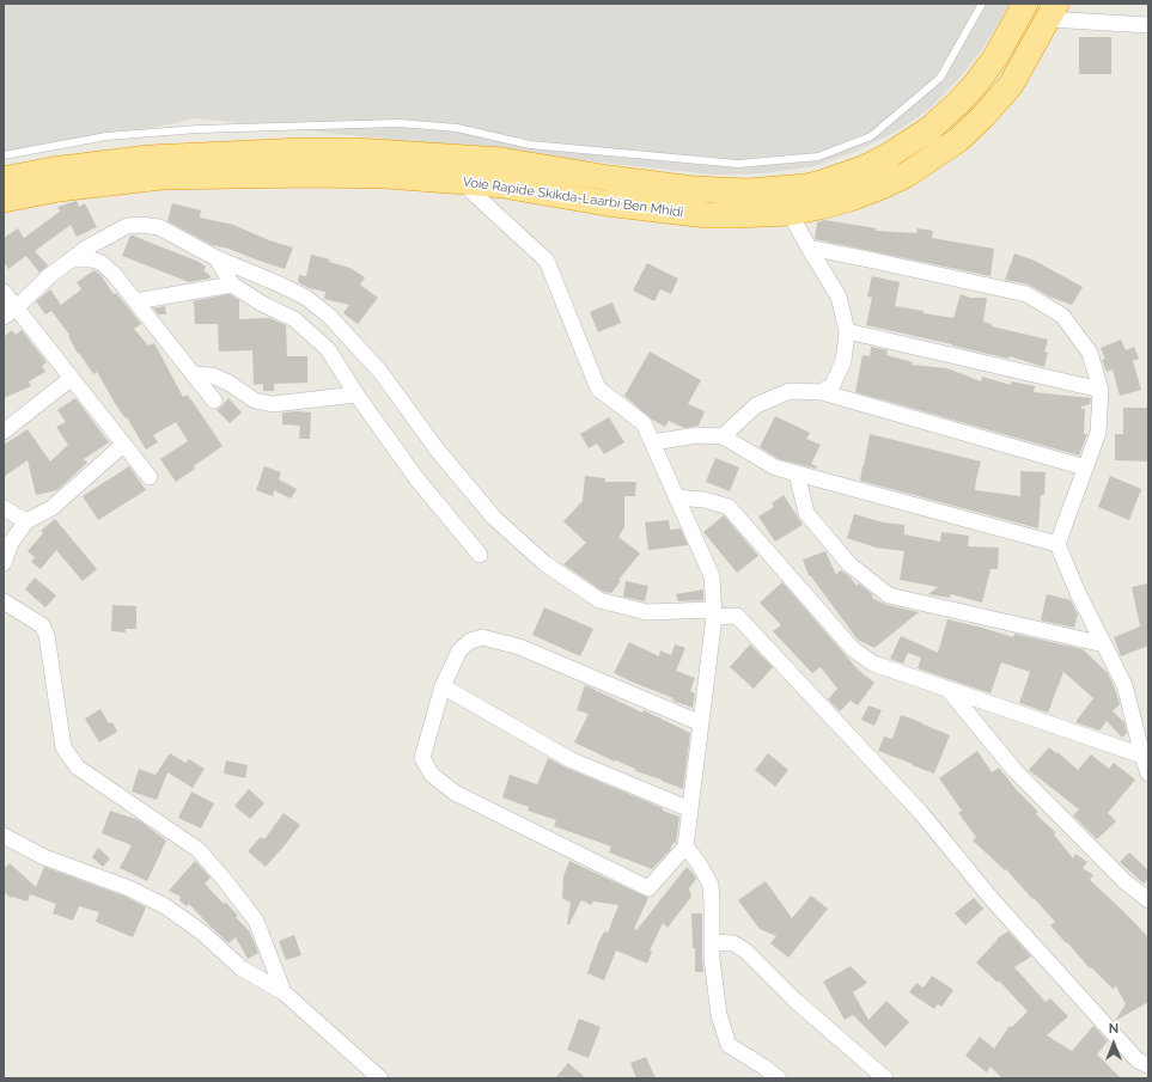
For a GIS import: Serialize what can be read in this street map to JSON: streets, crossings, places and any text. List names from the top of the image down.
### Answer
{
  "streets": {
    "highway": ["Voie Rapide Skikda-Laarbi Ben Mhidi"]
  },
  "north": "top"
}
